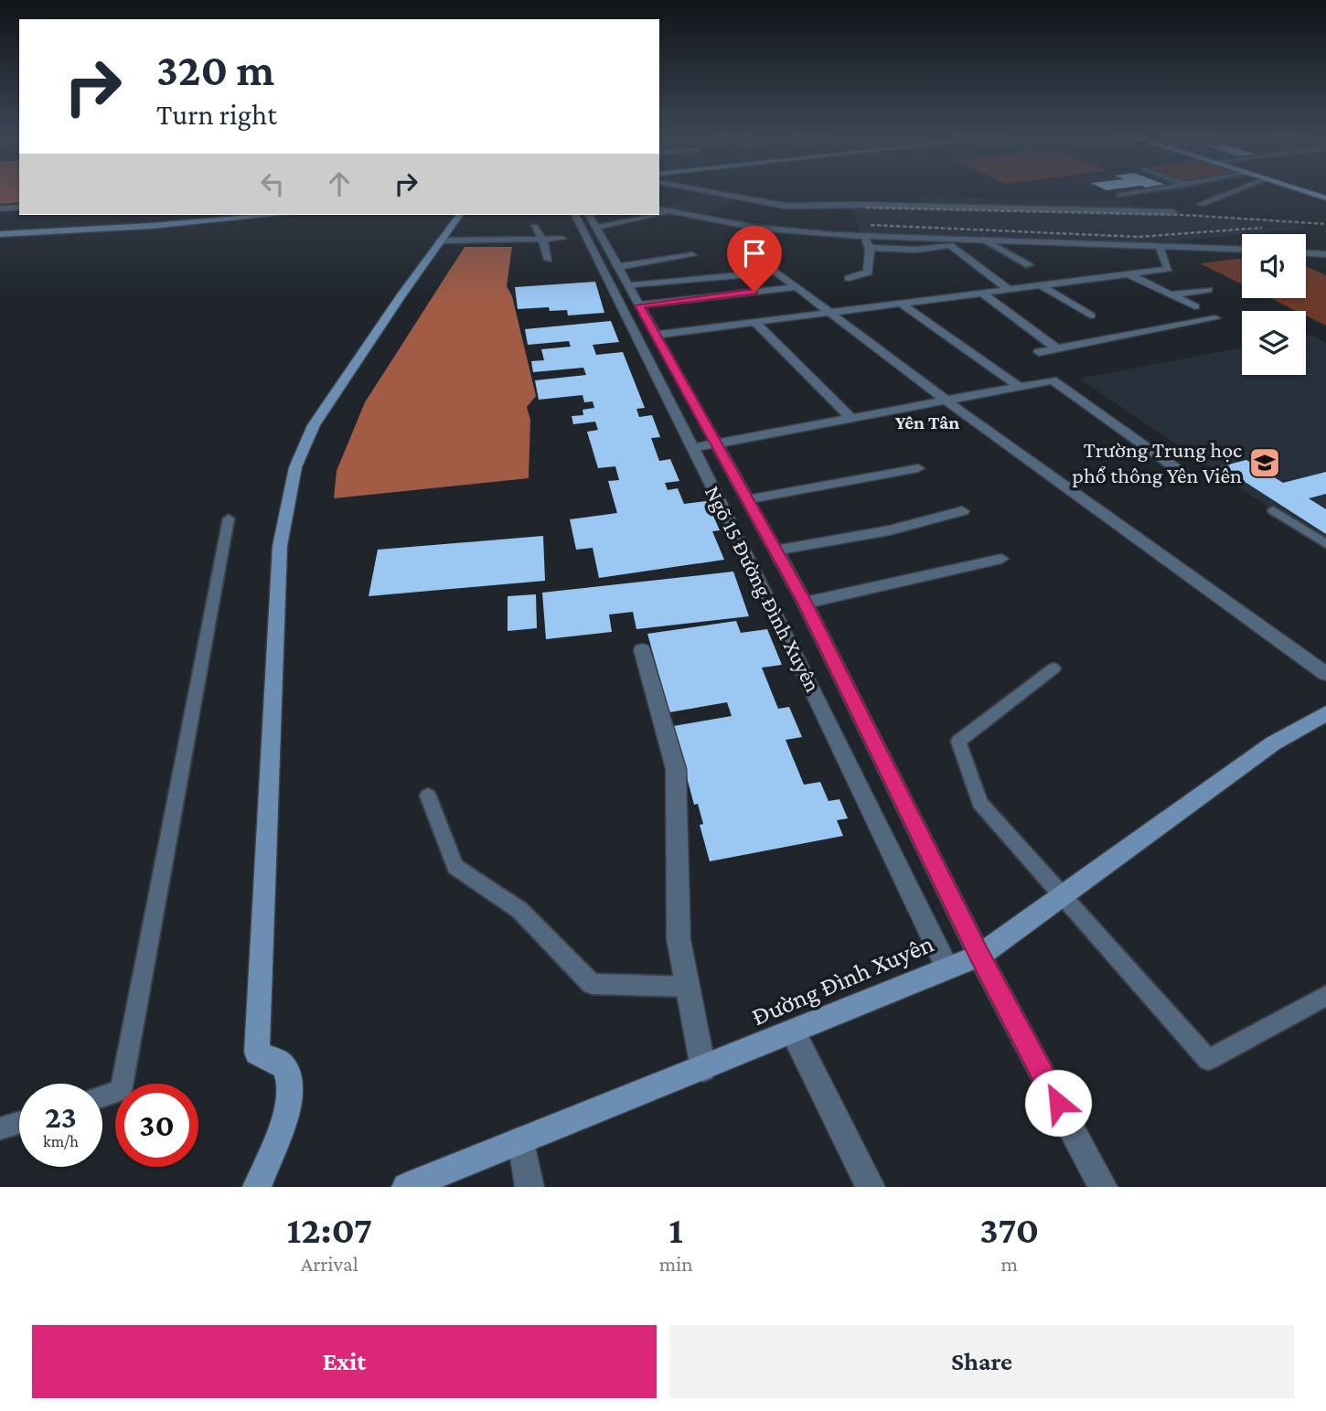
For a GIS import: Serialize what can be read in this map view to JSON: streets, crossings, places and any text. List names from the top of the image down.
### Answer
{
  "streets": {
    "main road": ["Đường Đình Xuyên"],
    "street": ["Ngõ 15 Đường Đình Xuyên"]
  },
  "crossings": [
    ["Ngõ 15 Đường Đình Xuyên", "Đường Đình Xuyên"]
  ],
  "districts": ["Yên Tân"],
  "places": {
    "school or university": ["Trường Trung học phổ thông Yên Viên"]
  },
  "page": {
    "turn": ["320 m", "Turn right"],
    "speed": "23 km/h",
    "limit": "30",
    "eta": [
      "12:07",
      "Arrival",
      "1",
      "min",
      "370",
      "m"
    ],
    "buttons": ["Exit", "Share"]
  }
}
